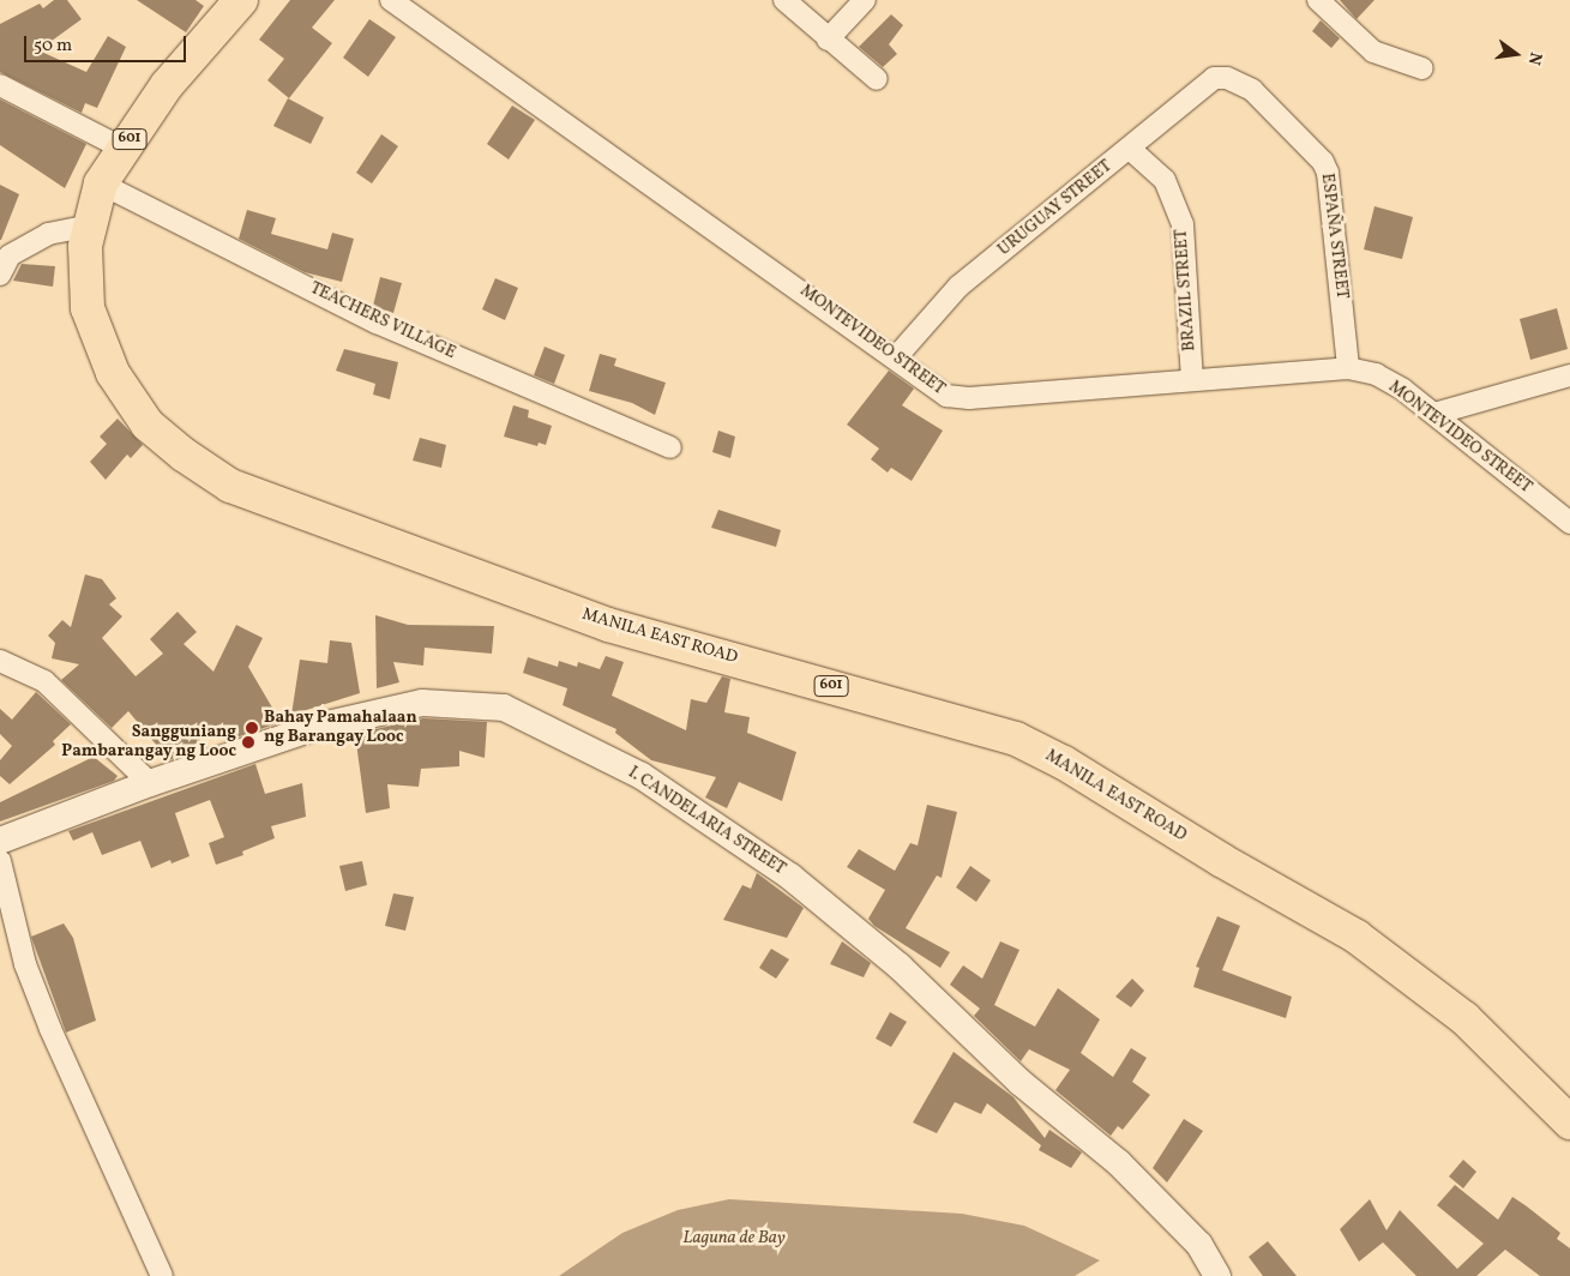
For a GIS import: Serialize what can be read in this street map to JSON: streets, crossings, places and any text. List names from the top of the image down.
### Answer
{
  "streets": {
    "main road": ["601", "MANILA EAST ROAD"],
    "street": [
      "URUGUAY STREET",
      "ESPAÑA STREET",
      "BRAZIL STREET",
      "TEACHERS VILLAGE",
      "MONTEVIDEO STREET",
      "I. CANDELARIA STREET"
    ]
  },
  "crossings": [
    ["URUGUAY STREET", "ESPAÑA STREET"],
    ["URUGUAY STREET", "BRAZIL STREET"],
    ["URUGUAY STREET", "MONTEVIDEO STREET"],
    ["ESPAÑA STREET", "MONTEVIDEO STREET"],
    ["BRAZIL STREET", "MONTEVIDEO STREET"],
    ["TEACHERS VILLAGE", "MANILA EAST ROAD"]
  ],
  "water": ["Laguna de Bay"],
  "places": ["Bahay Pamahalaan ng Barangay Looc", "Sangguniang Pambarangay ng Looc"],
  "scale_bar": "50 m",
  "north": "right"
}
